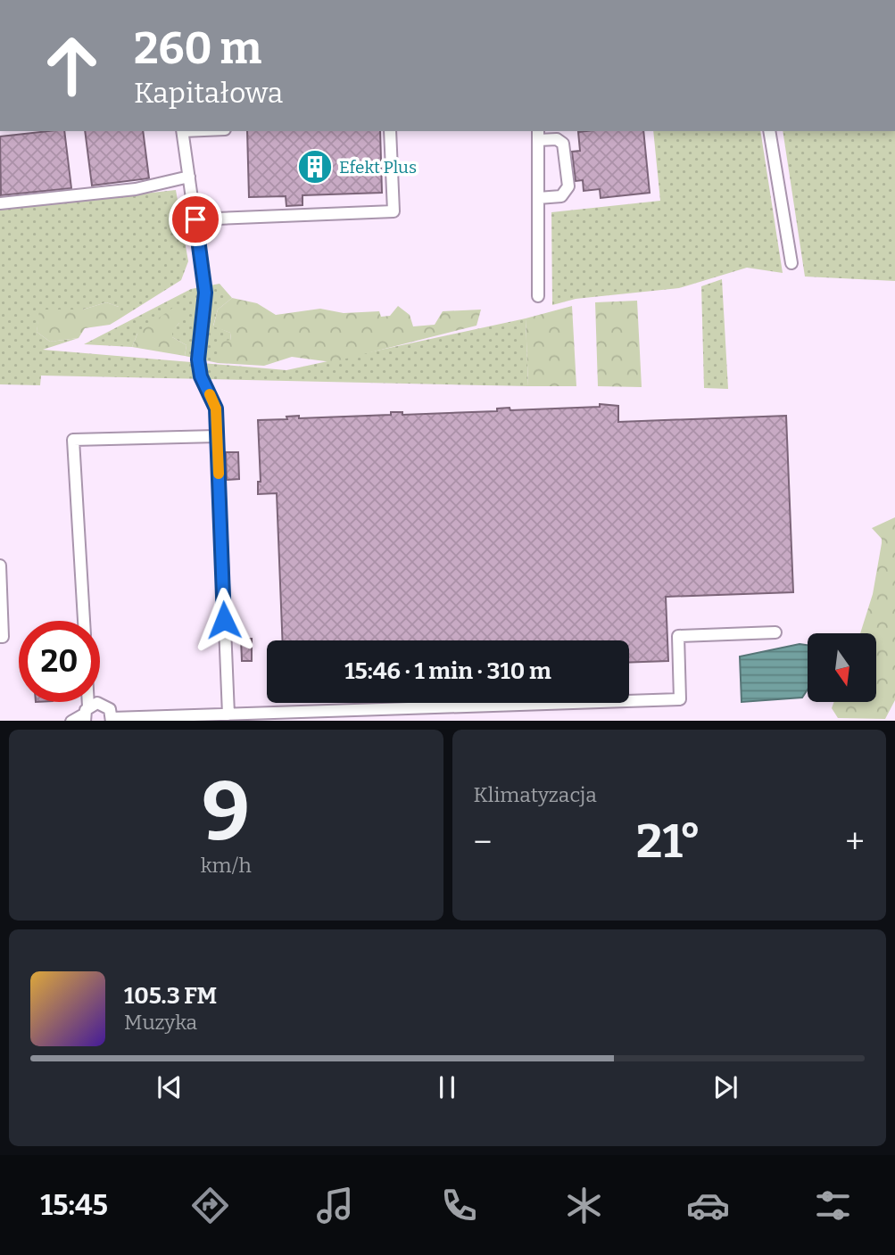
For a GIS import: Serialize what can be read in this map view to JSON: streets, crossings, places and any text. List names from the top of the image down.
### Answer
{
  "places": {
    "building": ["Efekt Plus"]
  },
  "north": "bottom",
  "page": {
    "turn": ["260 m", "Kapitałowa"],
    "limit": "20",
    "trip": "15:46 · 1 min · 310 m",
    "tile": [
      ["9", "km/h"],
      "Klimatyzacja"
    ],
    "heat": ["−", "21°", "+"],
    "song": ["105.3 FM", "Muzyka"],
    "tabs": "15:45"
  }
}
